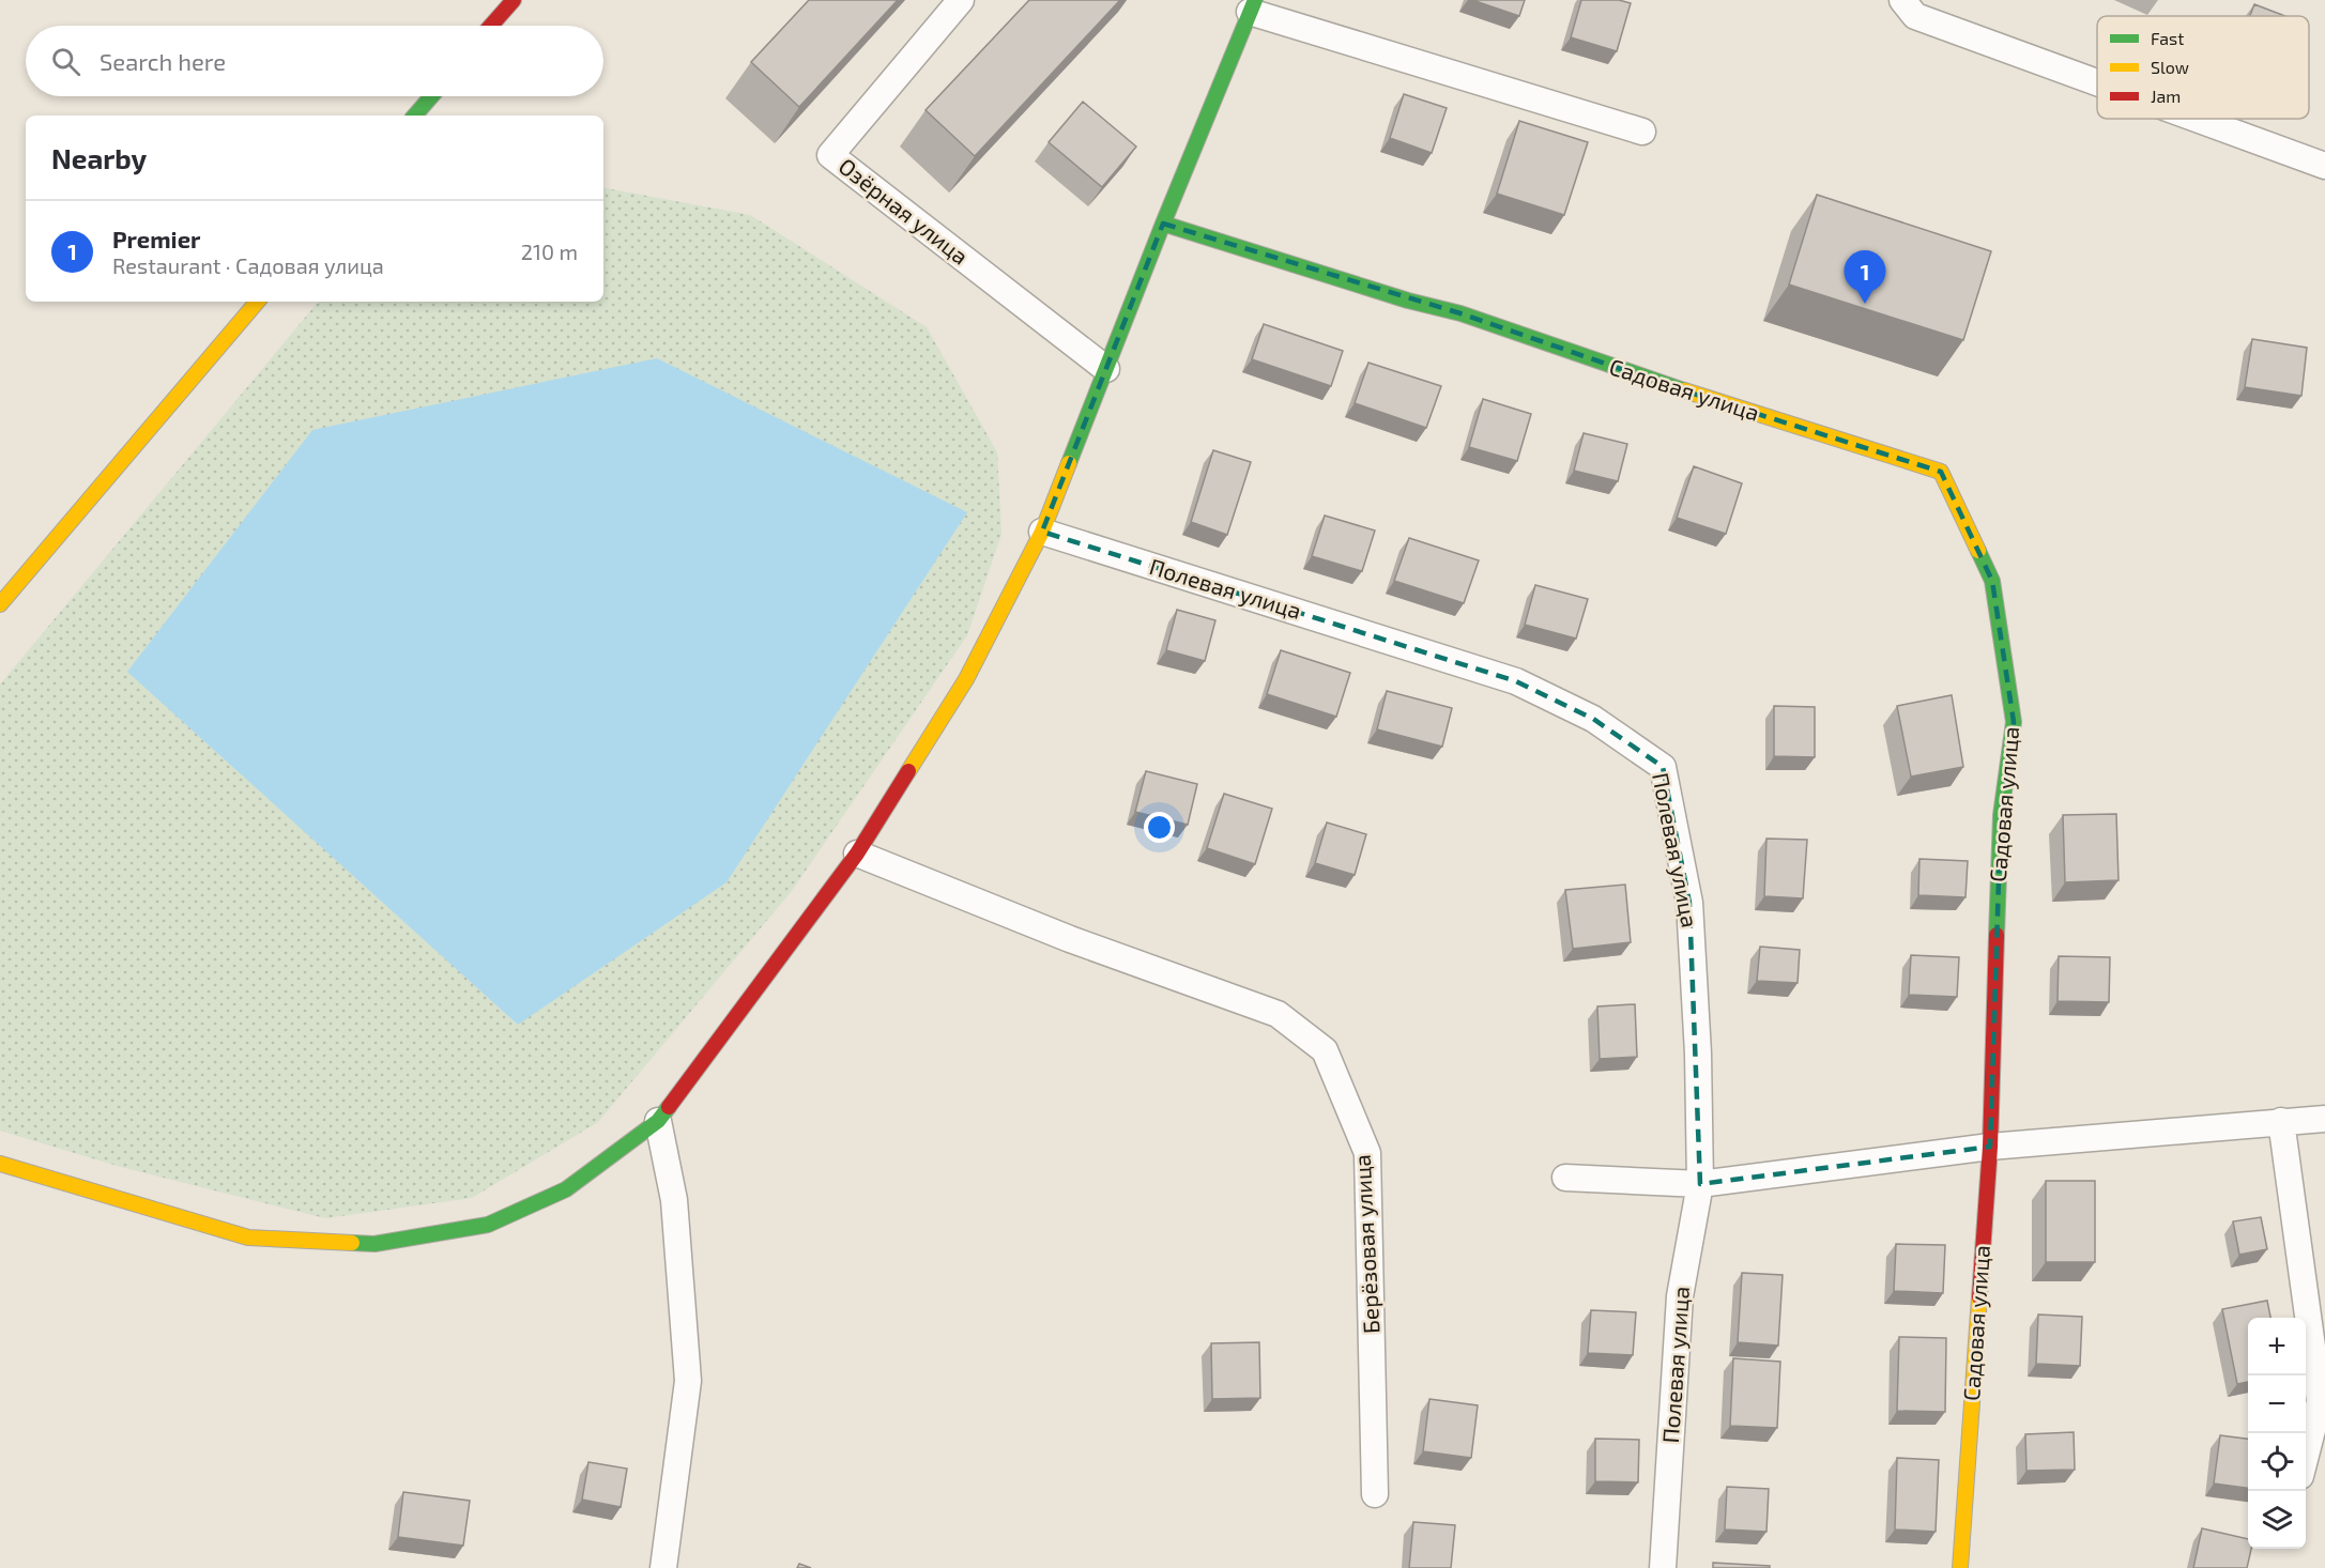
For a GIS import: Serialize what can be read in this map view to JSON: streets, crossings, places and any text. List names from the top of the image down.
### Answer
{
  "streets": {
    "street": [
      "Озёрная улица",
      "Садовая улица",
      "Полевая улица",
      "Берёзовая улица"
    ]
  },
  "legend": ["Fast", "Slow", "Jam"],
  "page": {
    "search": "Search here",
    "heading": "Nearby",
    "list": [
      {
        "mark": "1",
        "name": "Premier",
        "note": "Restaurant · Садовая улица",
        "value": "210 m"
      }
    ],
    "pins": "1",
    "map_buttons": ["+", "−"]
  }
}
